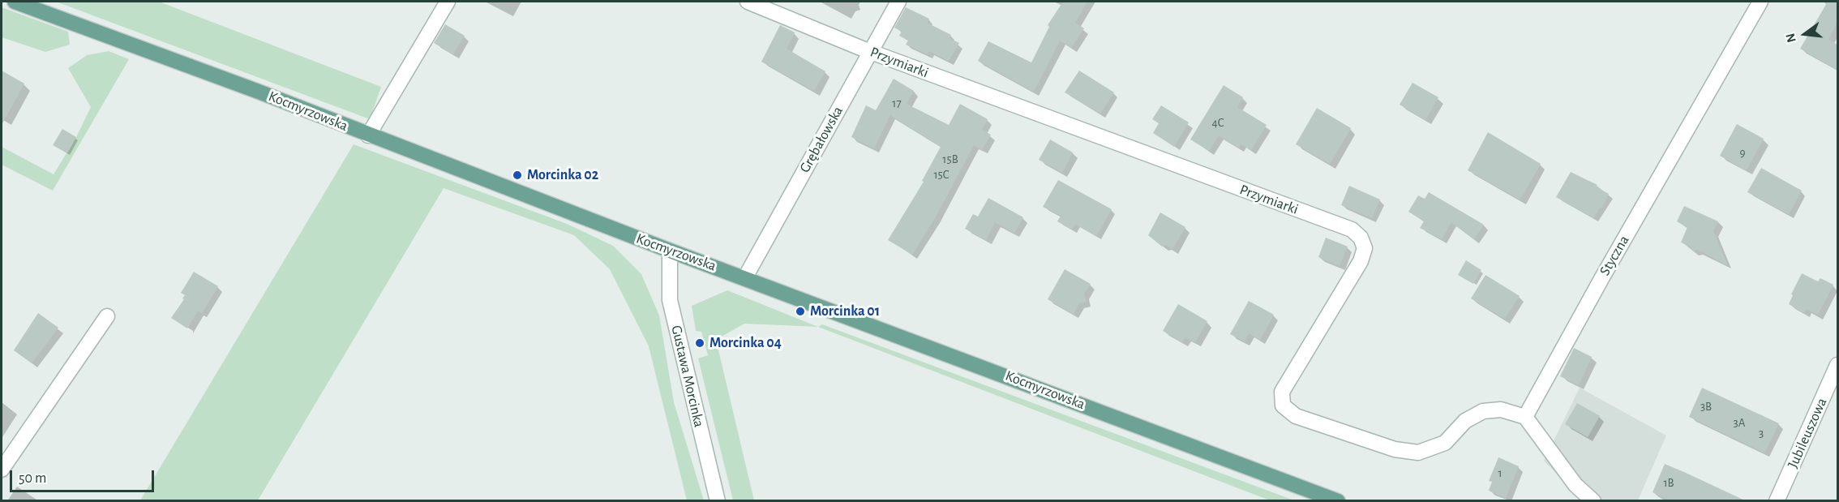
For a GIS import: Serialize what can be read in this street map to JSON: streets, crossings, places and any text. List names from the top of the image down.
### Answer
{
  "streets": {
    "main road": ["Kocmyrzowska"],
    "street": [
      "Przymiarki",
      "Grębałowska",
      "Styczna",
      "Gustawa Morcinka",
      "Jubileuszowa"
    ]
  },
  "crossings": [
    ["Przymiarki", "Grębałowska"],
    ["Przymiarki", "Styczna"],
    ["Kocmyrzowska", "Grębałowska"],
    ["Kocmyrzowska", "Gustawa Morcinka"]
  ],
  "places": ["Morcinka 02", "Morcinka 01", "Morcinka 04"],
  "house_numbers": [
    "17",
    "4C",
    "9",
    "15B",
    "15C",
    "3B",
    "3A",
    "3",
    "1",
    "1B"
  ],
  "scale_bar": "50 m",
  "north": "left"
}
